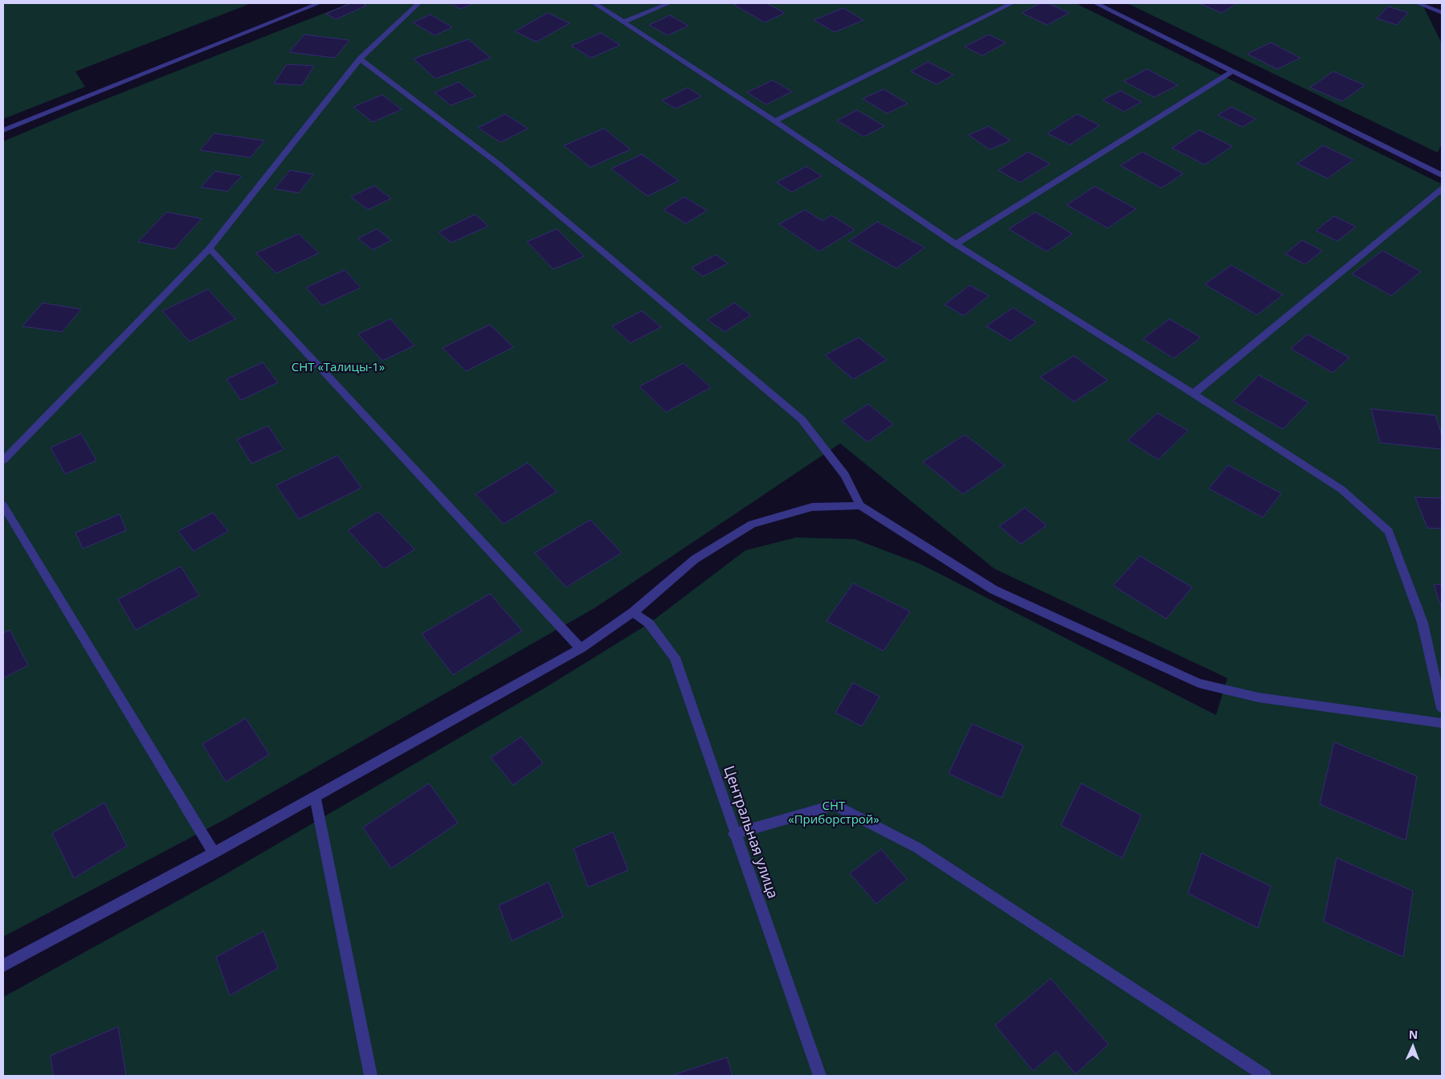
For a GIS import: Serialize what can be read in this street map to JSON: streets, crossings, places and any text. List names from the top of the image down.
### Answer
{
  "streets": {
    "street": ["Центральная улица"]
  },
  "parks": ["СНТ «Талицы-1»", "СНТ «Приборстрой»"],
  "north": "top"
}
